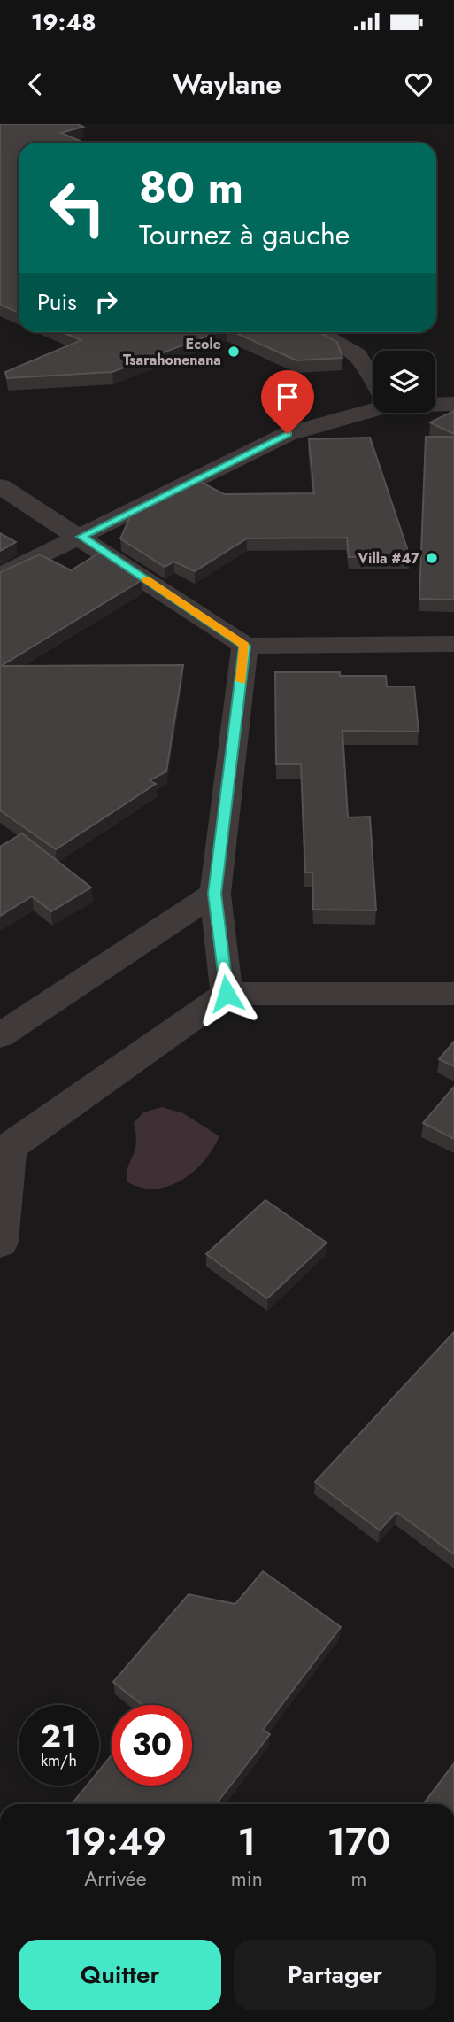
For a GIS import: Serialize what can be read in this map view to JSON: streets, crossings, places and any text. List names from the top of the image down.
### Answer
{
  "places": ["Ecole Tsarahonenana", "Villa #47"],
  "page": {
    "status": "19:48",
    "header": "Waylane",
    "turn": ["80 m", "Tournez à gauche"],
    "then": "Puis",
    "speed": "21 km/h",
    "limit": "30",
    "eta": [
      "19:49",
      "Arrivée",
      "1",
      "min",
      "170",
      "m"
    ],
    "buttons": ["Quitter", "Partager"]
  }
}
